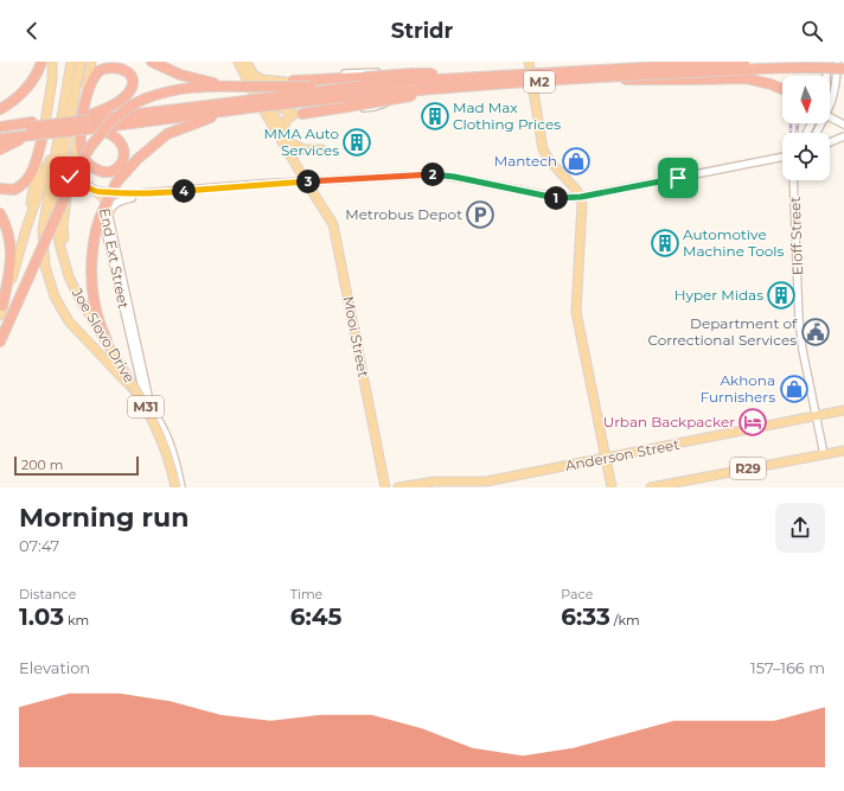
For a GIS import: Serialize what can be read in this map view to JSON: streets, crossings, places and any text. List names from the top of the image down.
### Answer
{
  "streets": {
    "highway": ["M2"],
    "main road": [
      "Joe Slovo Drive",
      "Mooi Street",
      "M31",
      "Anderson Street",
      "R29"
    ],
    "street": ["Eloff Street", "End Ext Street"]
  },
  "crossings": [
    ["Eloff Street", "Anderson Street"],
    ["Eloff Street", "R29"],
    ["End Ext Street", "Joe Slovo Drive"]
  ],
  "places": {
    "building": [
      "Mad Max Clothing Prices",
      "MMA Auto Services",
      "Automotive Machine Tools",
      "Hyper Midas"
    ],
    "shop": ["Mantech", "Akhona Furnishers"],
    "parking": ["Metrobus Depot"],
    "public building": ["Department of Correctional Services"],
    "hotel": ["Urban Backpacker"]
  },
  "scale_bar": "200 m",
  "north": "bottom",
  "page": {
    "header": "Stridr",
    "pins": [
      "2",
      "3",
      "4",
      "1"
    ],
    "scale": "200 m",
    "heading": ["Morning run", "07:47"],
    "stats": [
      ["Distance", "1.03 km"],
      ["Time", "6:45"],
      ["Pace", "6:33 /km"]
    ],
    "chart": ["Elevation", "157–166 m"]
  }
}
